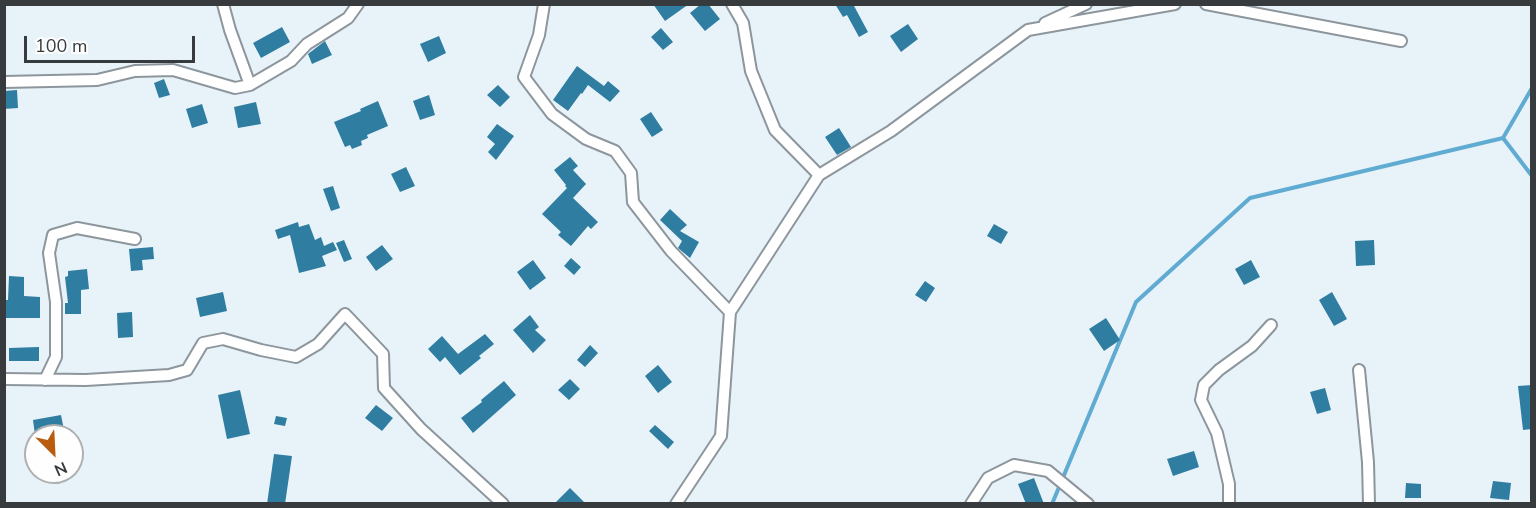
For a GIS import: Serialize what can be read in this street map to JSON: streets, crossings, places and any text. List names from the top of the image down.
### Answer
{
  "scale_bar": "100 m",
  "north": "bottom right"
}
